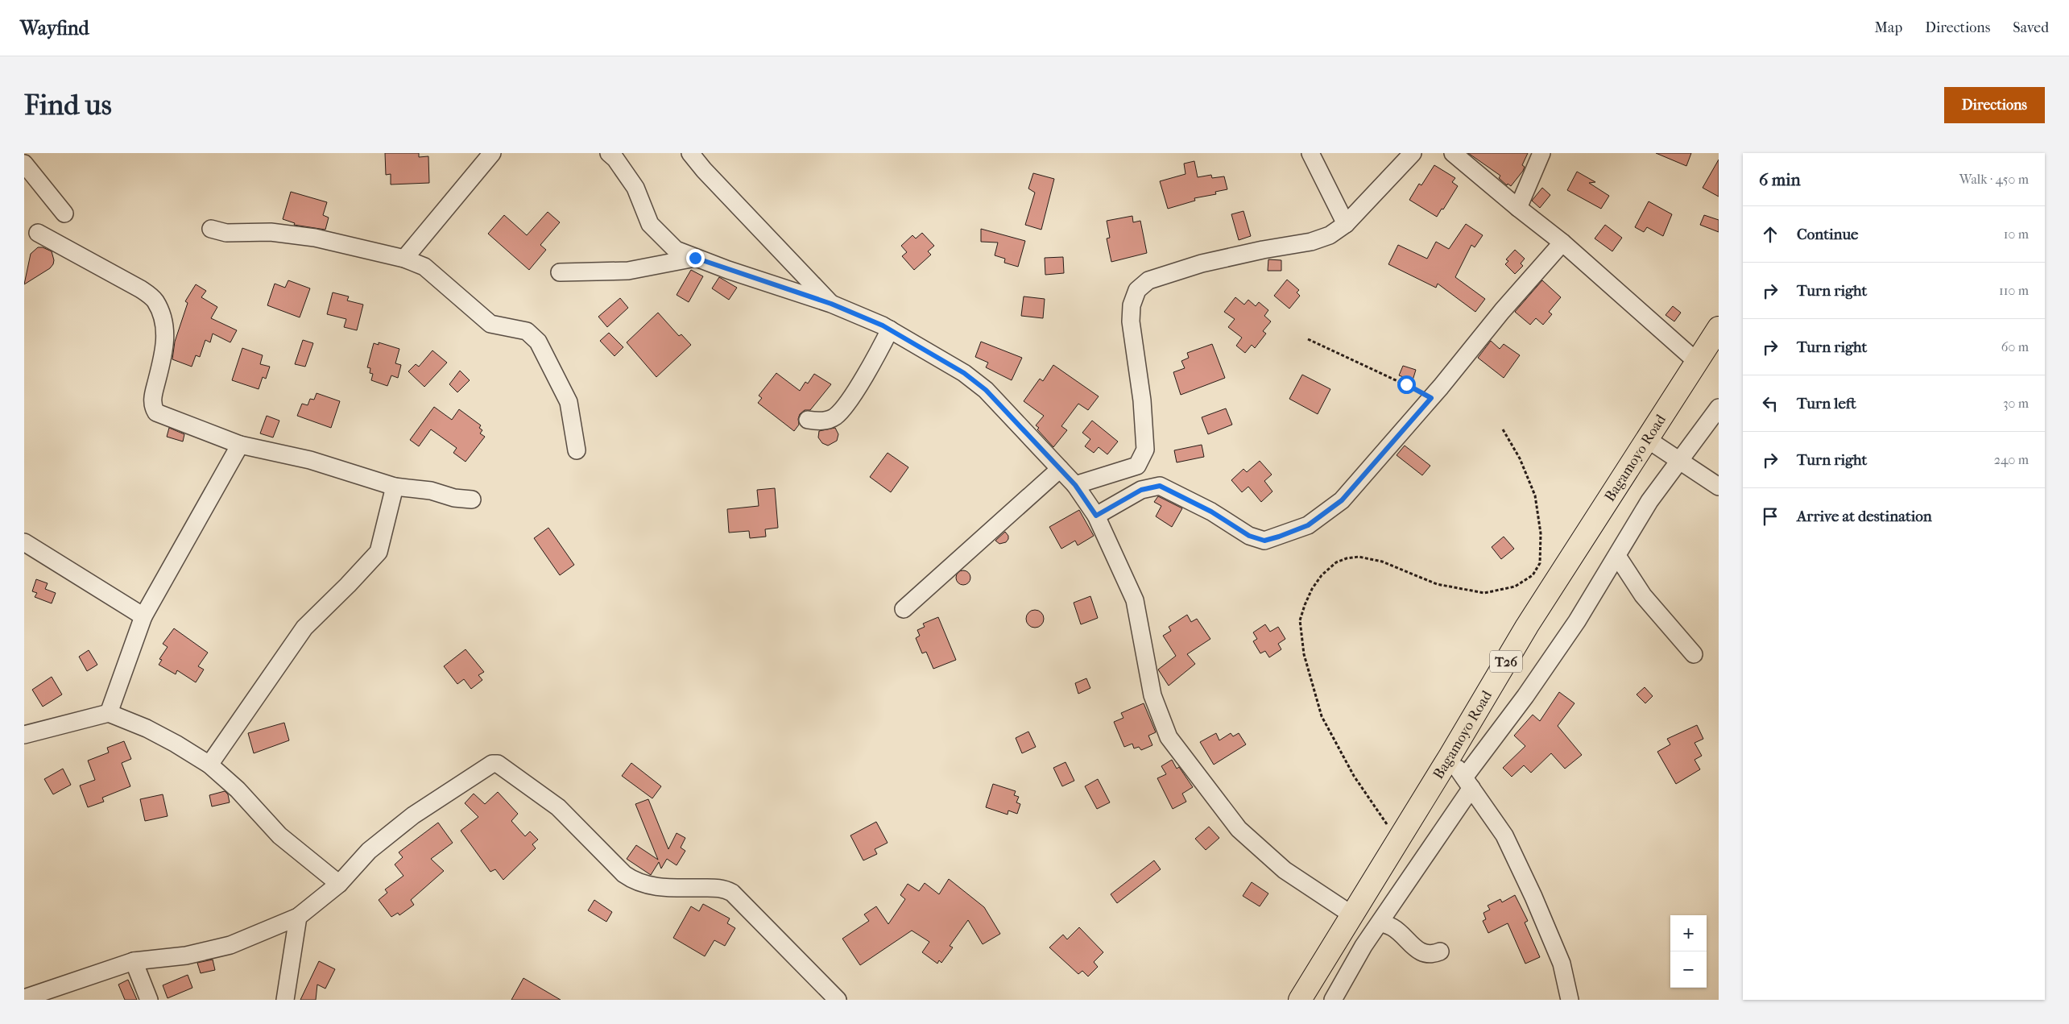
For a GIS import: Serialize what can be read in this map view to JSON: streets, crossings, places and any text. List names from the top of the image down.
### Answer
{
  "streets": {
    "highway": ["Bagamoyo Road", "T26"]
  },
  "page": {
    "header": "Wayfind",
    "nav": ["Map", "Directions", "Saved"],
    "buttons": "Directions",
    "title": "Find us",
    "heading": ["6 min", "Walk · 450 m"],
    "list": [
      ["Continue", "10 m"],
      ["Turn right", "110 m"],
      ["Turn right", "60 m"],
      ["Turn left", "30 m"],
      ["Turn right", "240 m"],
      "Arrive at destination"
    ],
    "map_buttons": ["+", "−"]
  }
}
